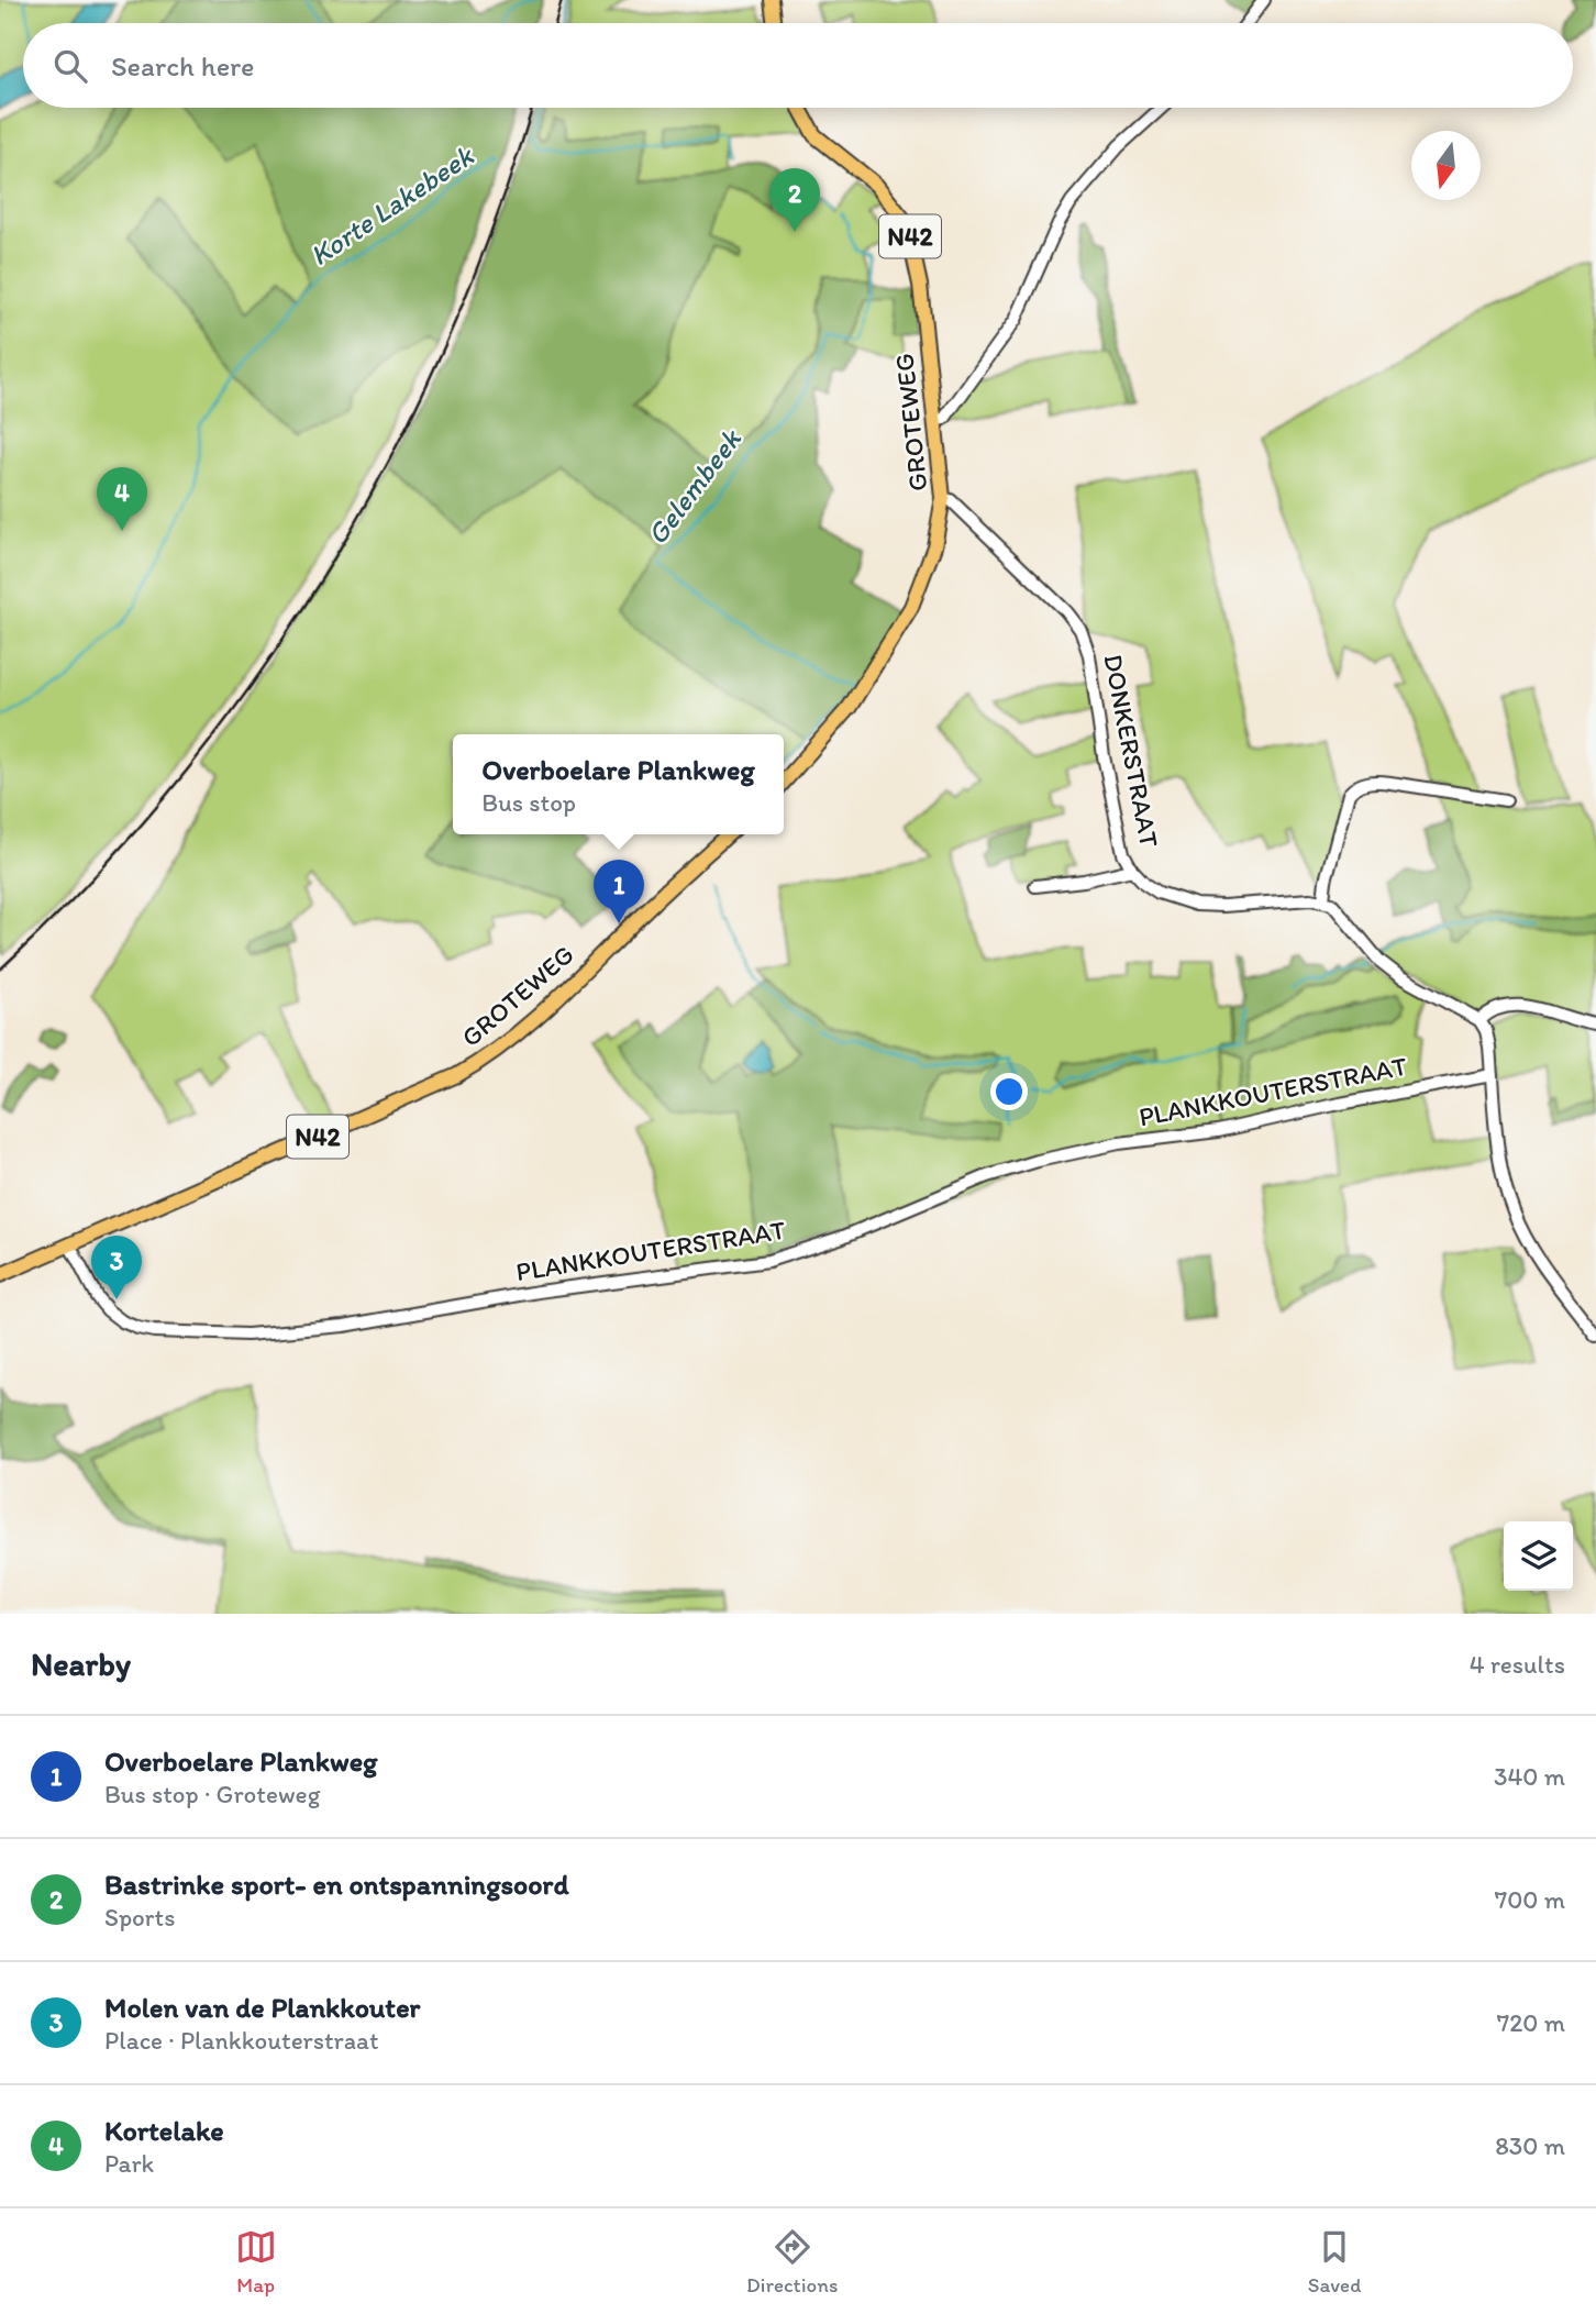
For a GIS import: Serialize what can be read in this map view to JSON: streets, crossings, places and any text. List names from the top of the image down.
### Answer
{
  "streets": {
    "main road": ["N42", "GROTEWEG"],
    "street": ["DONKERSTRAAT", "PLANKKOUTERSTRAAT"]
  },
  "crossings": [
    ["GROTEWEG", "DONKERSTRAAT"],
    ["GROTEWEG", "PLANKKOUTERSTRAAT"]
  ],
  "water": ["Korte Lakebeek", "Gelembeek"],
  "north": "bottom",
  "page": {
    "search": "Search here",
    "pins": [
      "2",
      "4",
      "1",
      "3"
    ],
    "popup": ["Overboelare Plankweg", "Bus stop"],
    "heading": ["Nearby", "4 results"],
    "list": [
      {
        "mark": "1",
        "name": "Overboelare Plankweg",
        "note": "Bus stop · Groteweg",
        "value": "340 m"
      },
      {
        "mark": "2",
        "name": "Bastrinke sport- en ontspanningsoord",
        "note": "Sports",
        "value": "700 m"
      },
      {
        "mark": "3",
        "name": "Molen van de Plankkouter",
        "note": "Place · Plankkouterstraat",
        "value": "720 m"
      },
      {
        "mark": "4",
        "name": "Kortelake",
        "note": "Park",
        "value": "830 m"
      }
    ],
    "nav": ["Map", "Directions", "Saved"]
  }
}
